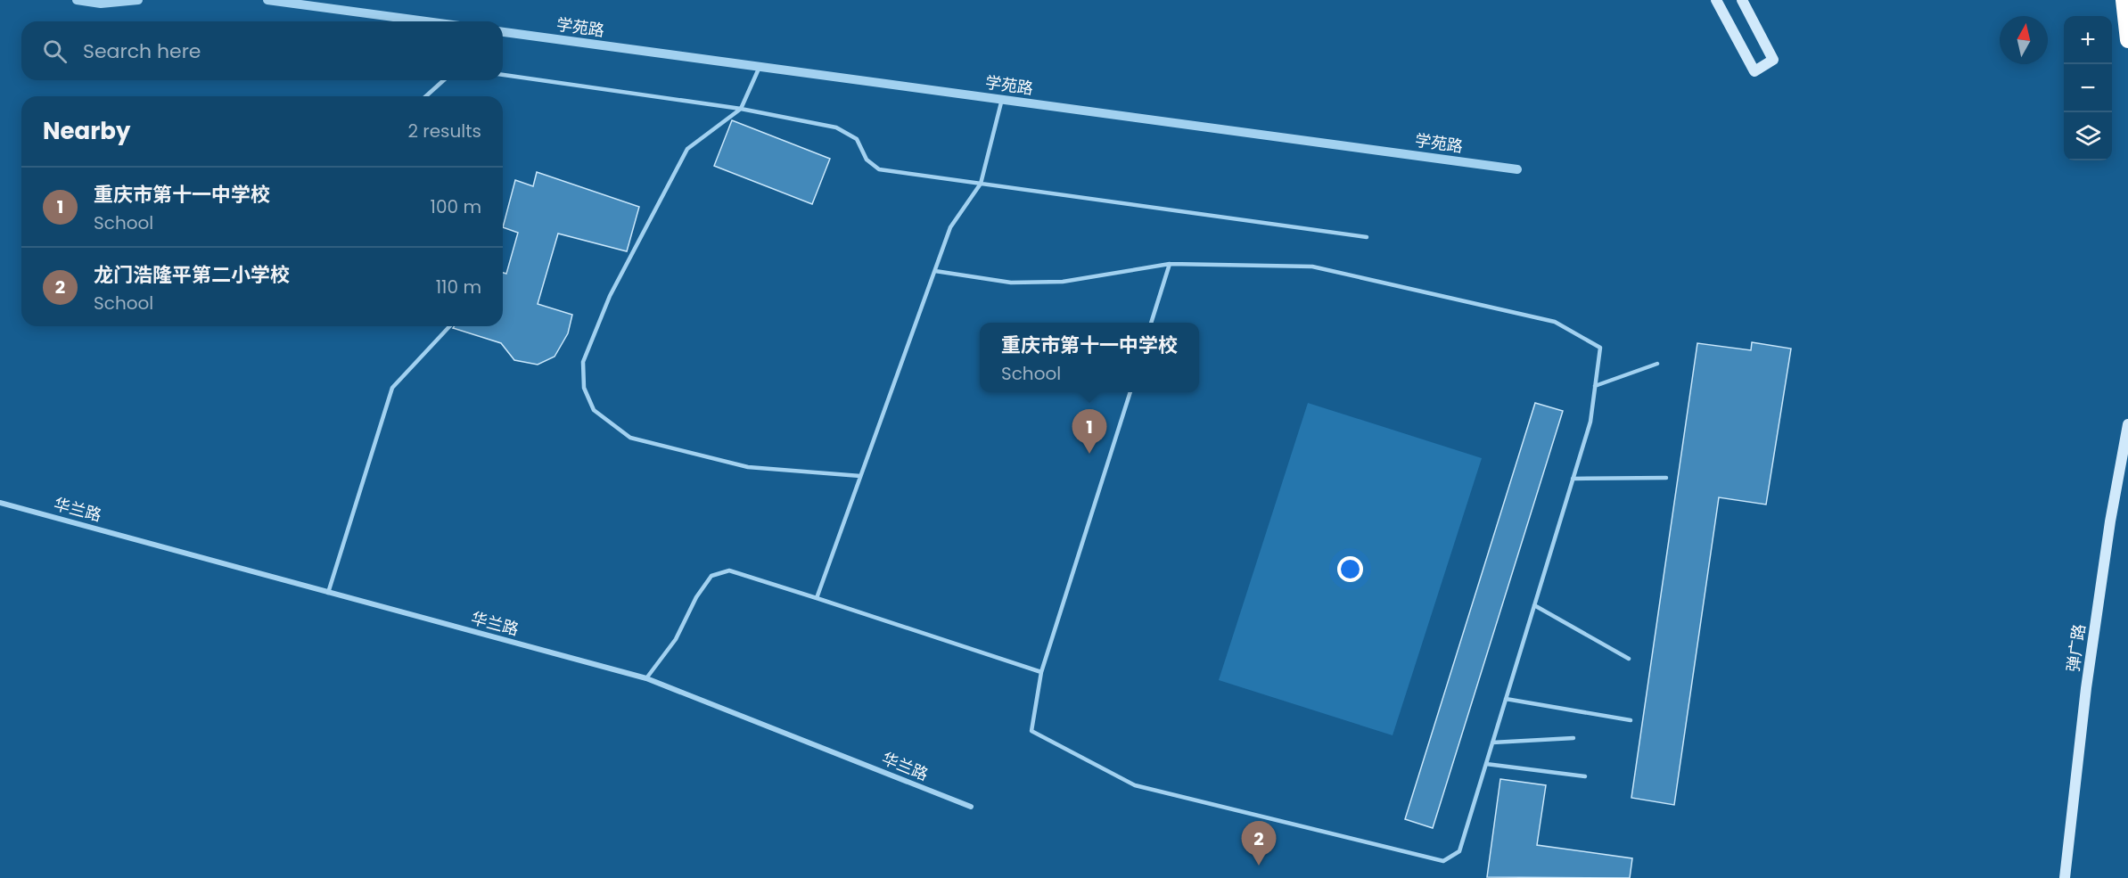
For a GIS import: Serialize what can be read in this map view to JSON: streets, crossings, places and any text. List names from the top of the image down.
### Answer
{
  "streets": {
    "main road": ["弹广路"],
    "street": ["学苑路", "华兰路"]
  },
  "north": "top",
  "page": {
    "map_buttons": ["+", "−"],
    "search": "Search here",
    "heading": ["Nearby", "2 results"],
    "list": [
      {
        "mark": "1",
        "name": "重庆市第十一中学校",
        "note": "School",
        "value": "100 m"
      },
      {
        "mark": "2",
        "name": "龙门浩隆平第二小学校",
        "note": "School",
        "value": "110 m"
      }
    ],
    "popup": ["重庆市第十一中学校", "School"],
    "pins": ["1", "2"]
  }
}
